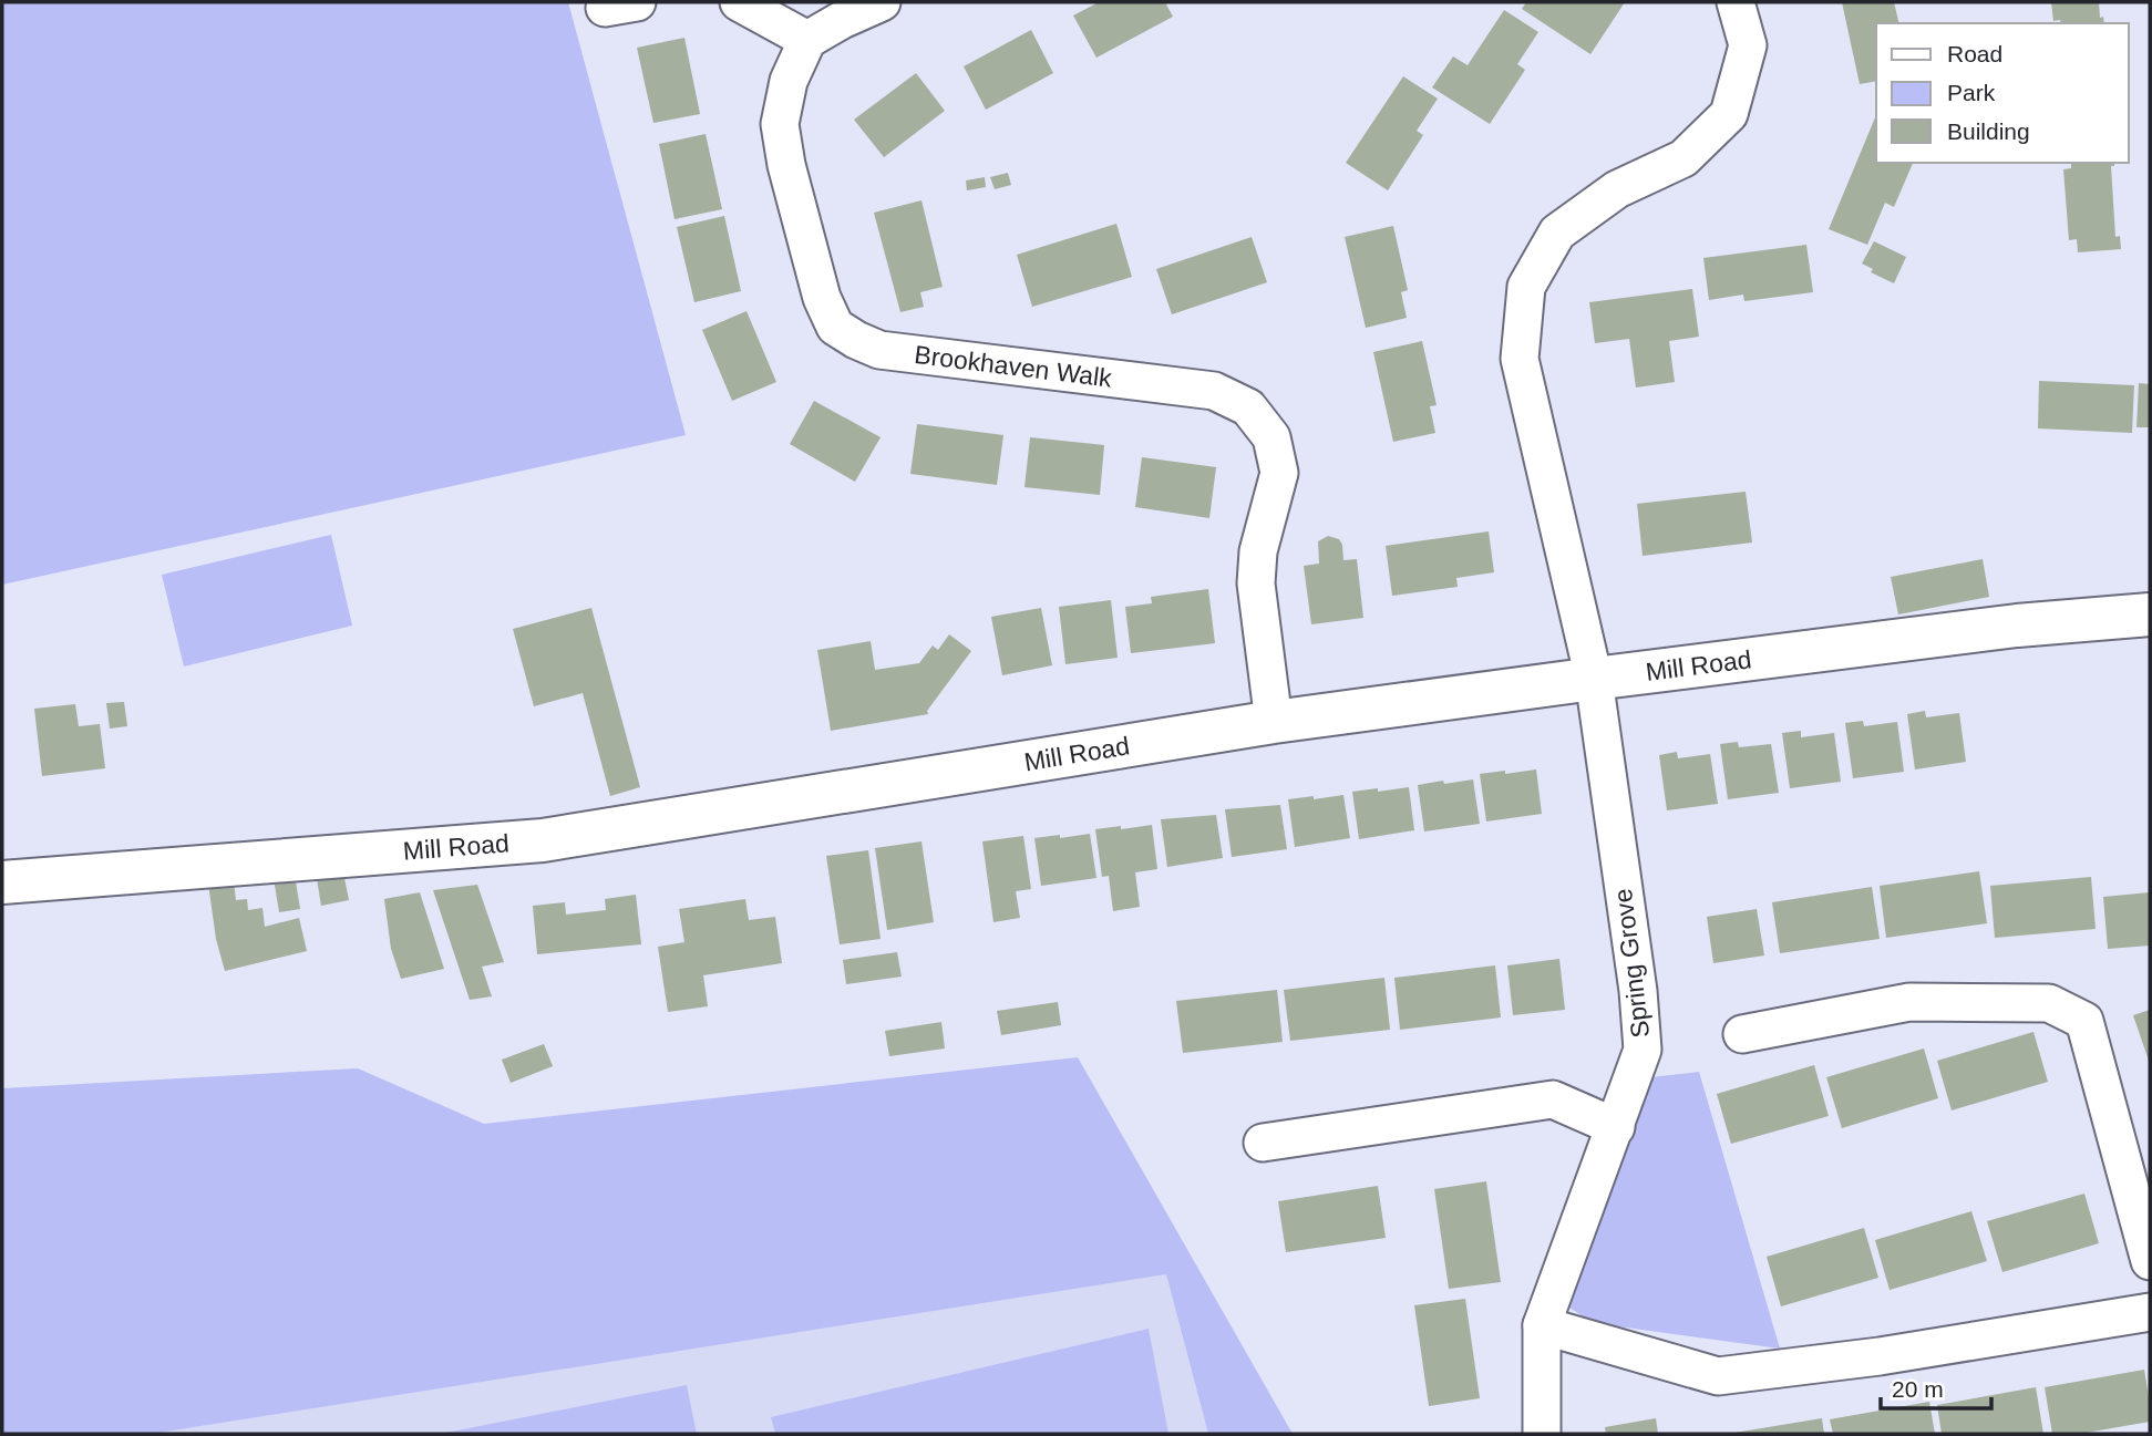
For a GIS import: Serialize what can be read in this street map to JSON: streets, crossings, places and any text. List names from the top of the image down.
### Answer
{
  "streets": {
    "street": ["Brookhaven Walk", "Mill Road", "Spring Grove"]
  },
  "crossings": [
    ["Brookhaven Walk", "Mill Road"],
    ["Mill Road", "Spring Grove"]
  ],
  "legend": ["Road", "Park", "Building"],
  "scale_bar": "20 m"
}
